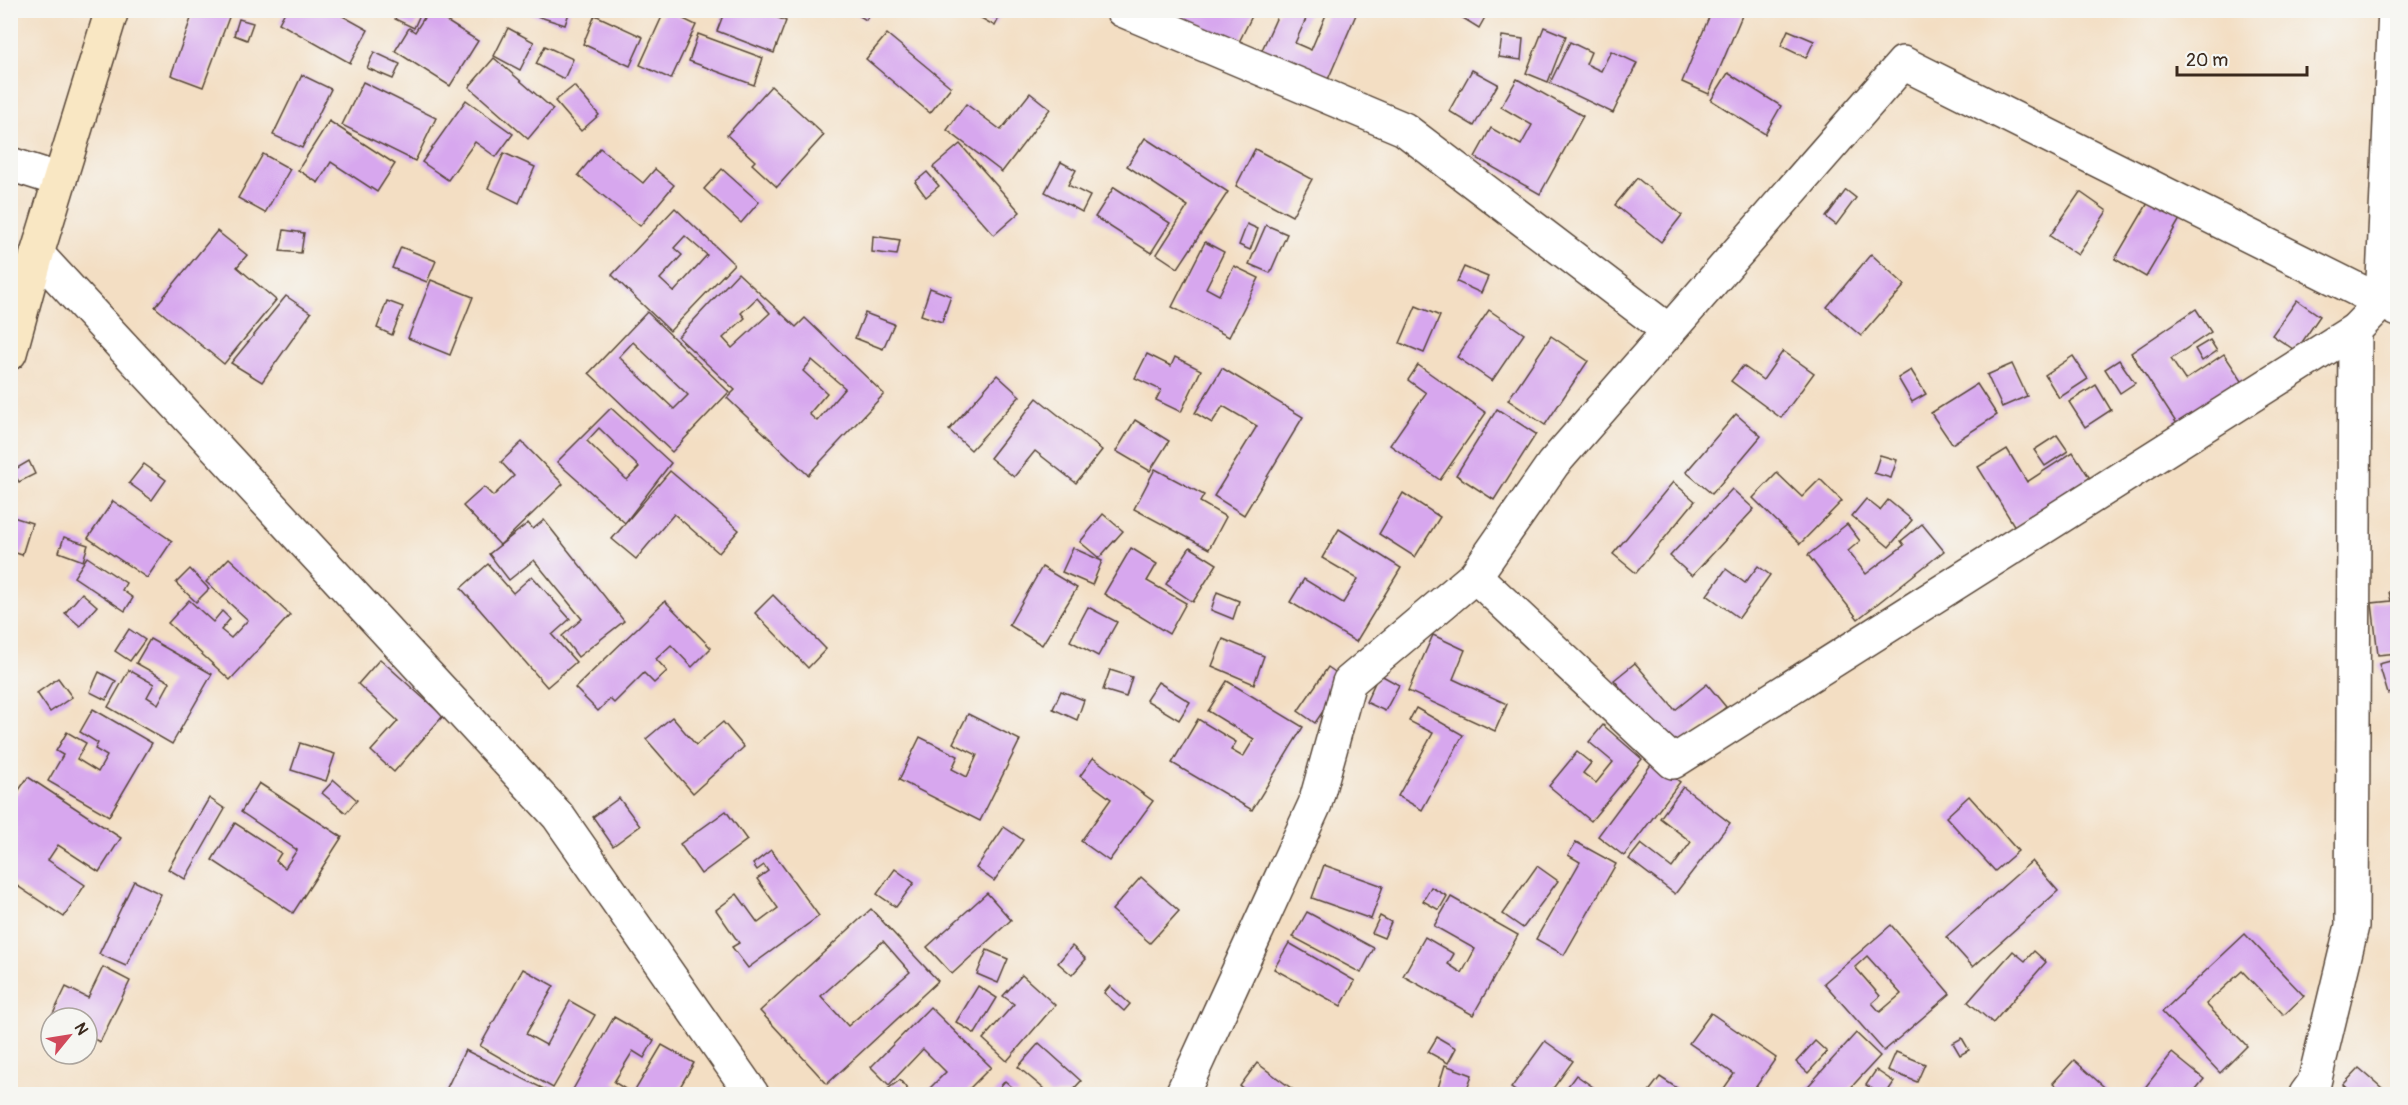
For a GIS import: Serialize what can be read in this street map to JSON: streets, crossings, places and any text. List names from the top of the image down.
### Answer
{
  "scale_bar": "20 m",
  "north": "top right"
}
